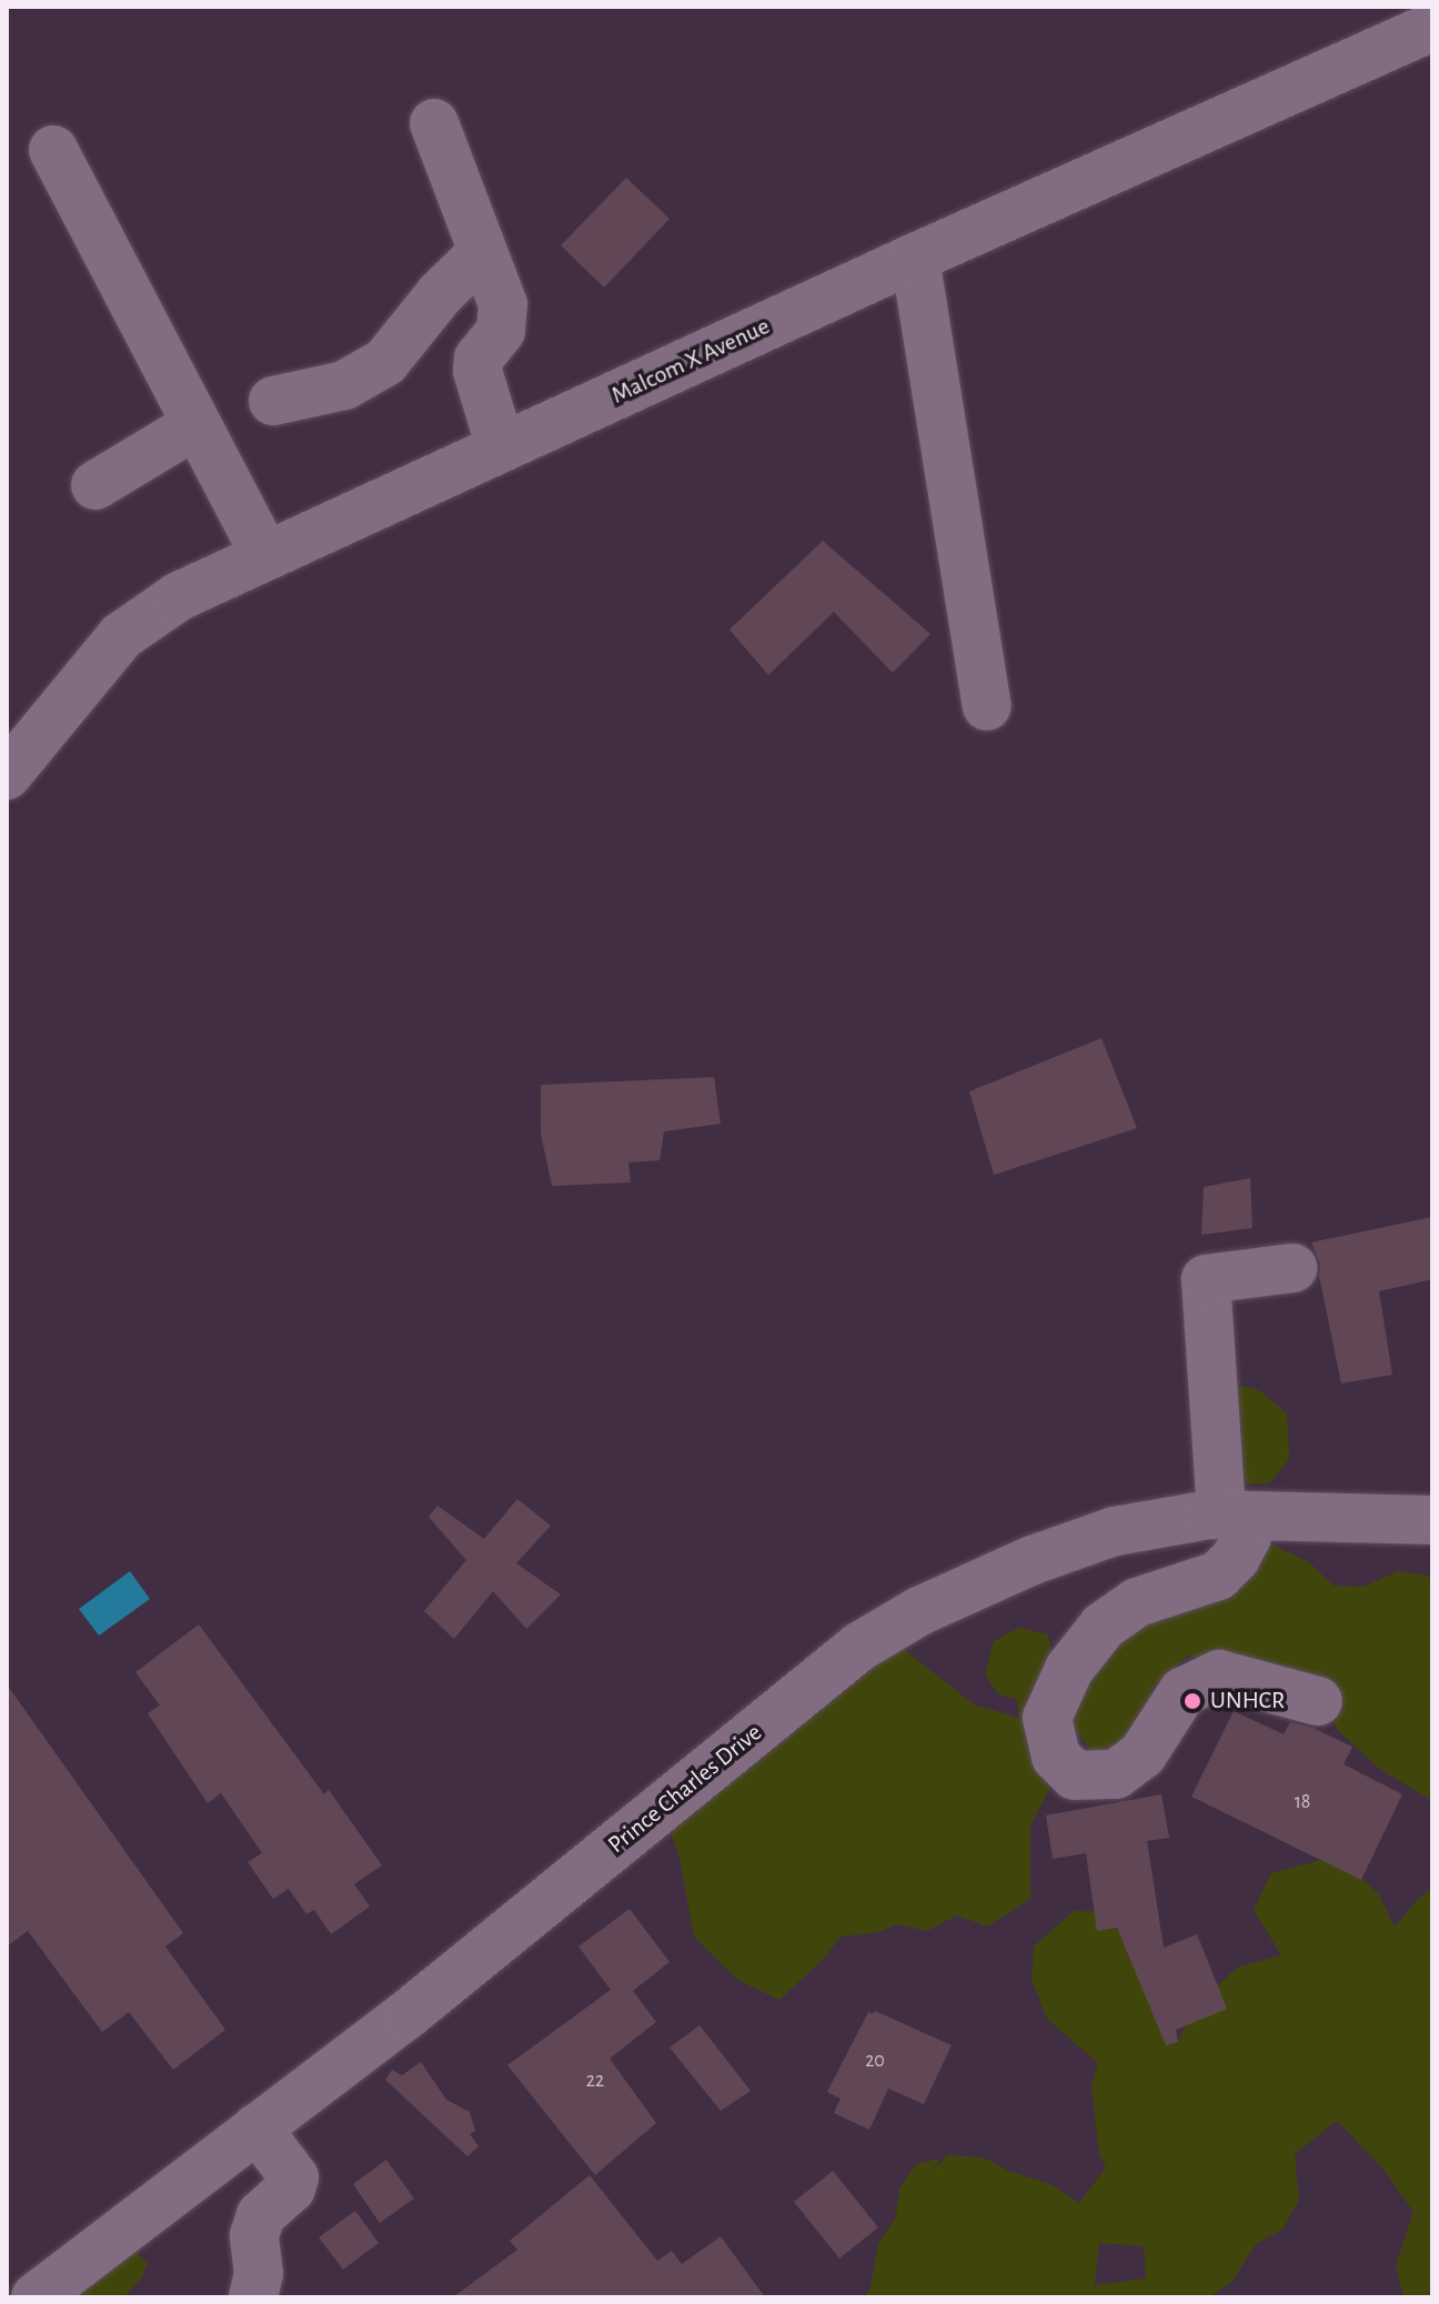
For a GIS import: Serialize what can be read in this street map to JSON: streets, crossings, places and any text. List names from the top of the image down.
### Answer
{
  "streets": {
    "street": ["Malcom X Avenue", "Prince Charles Drive"]
  },
  "places": ["UNHCR"],
  "house_numbers": ["18", "20", "22"]
}
